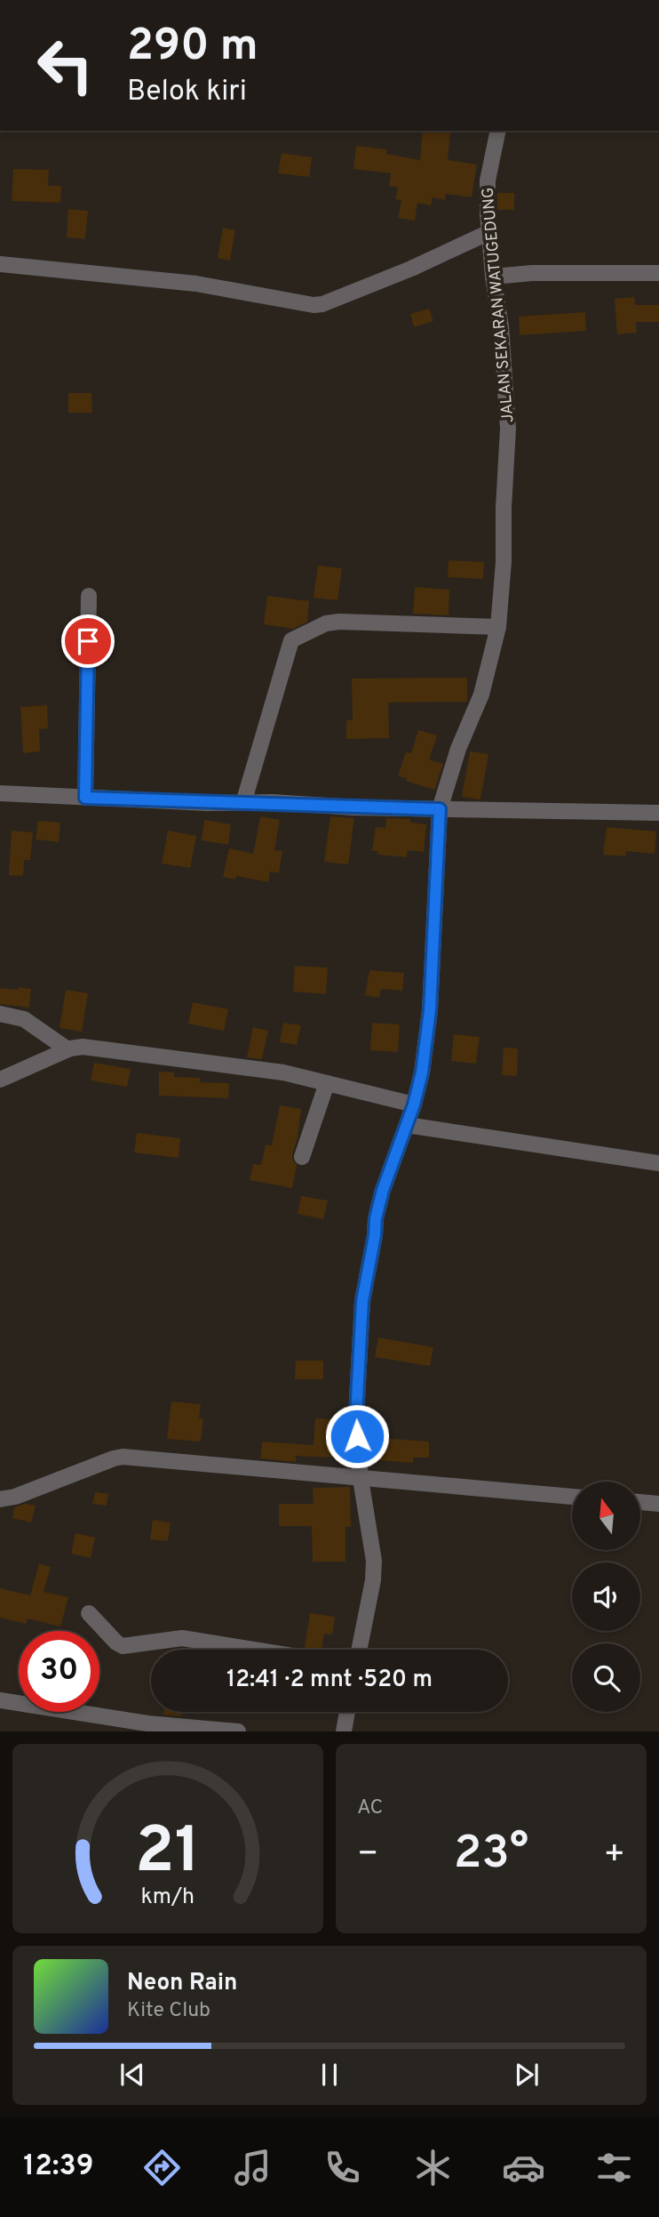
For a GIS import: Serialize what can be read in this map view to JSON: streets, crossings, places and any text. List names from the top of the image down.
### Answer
{
  "streets": {
    "street": ["JALAN SEKARAN WATUGEDUNG"]
  },
  "north": "top",
  "page": {
    "turn": ["290 m", "Belok kiri"],
    "limit": "30",
    "trip": "12:41 · 2 mnt · 520 m",
    "tile": "AC",
    "heat": ["−", "23°", "+"],
    "song": ["Neon Rain", "Kite Club"],
    "tabs": "12:39",
    "gauge": ["21", "km/h"]
  }
}
